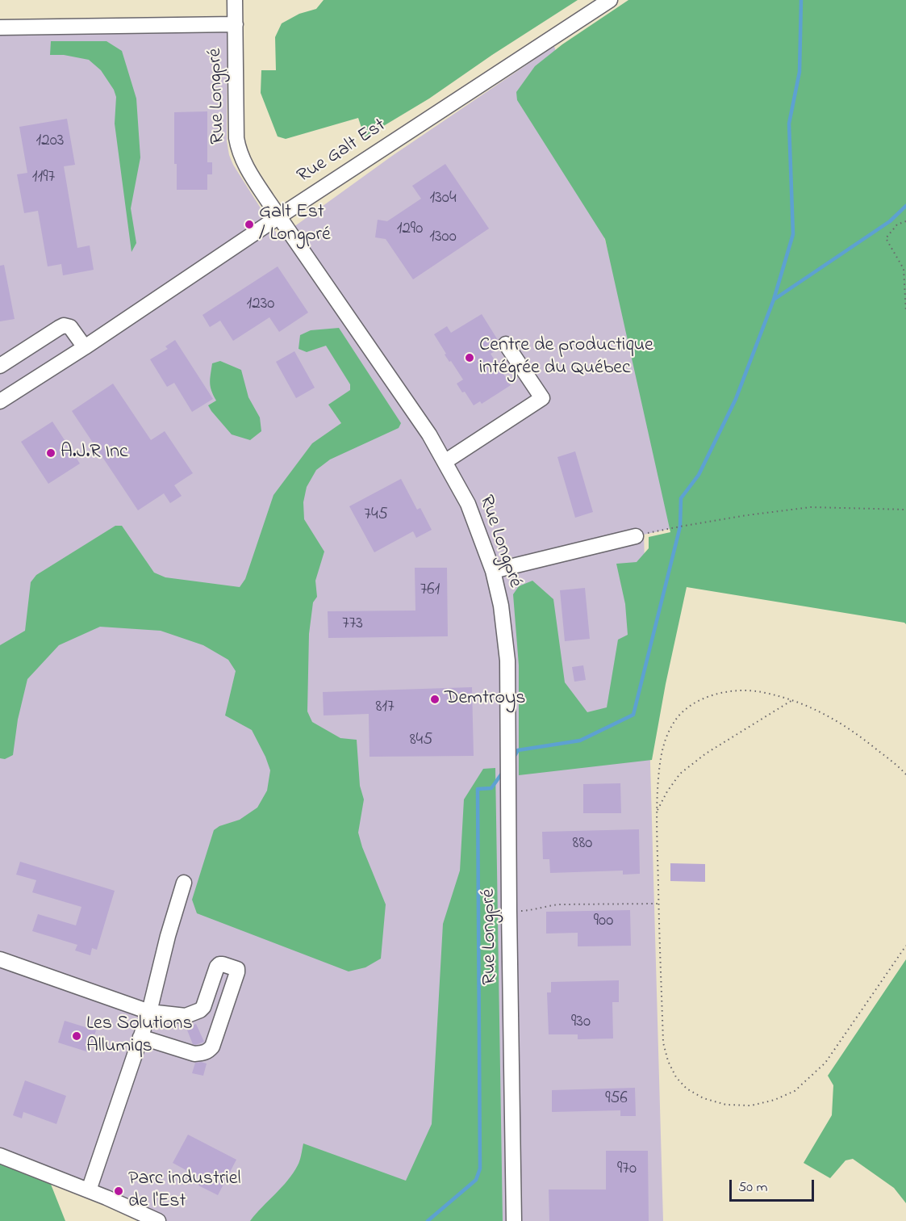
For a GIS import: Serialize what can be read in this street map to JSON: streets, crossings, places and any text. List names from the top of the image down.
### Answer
{
  "streets": {
    "street": ["Rue Longpré", "Rue Galt Est"]
  },
  "crossings": [
    ["Rue Longpré", "Rue Galt Est"]
  ],
  "places": [
    "Galt Est / Longpré",
    "Centre de productique intégrée du Québec",
    "A.J.R Inc",
    "Demtroys",
    "Les Solutions Allumiqs",
    "Parc industriel de l'Est"
  ],
  "house_numbers": [
    "1203",
    "1197",
    "1304",
    "1290",
    "1300",
    "1230",
    "745",
    "761",
    "773",
    "817",
    "845",
    "880",
    "900",
    "930",
    "956",
    "970"
  ],
  "scale_bar": "50 m"
}
